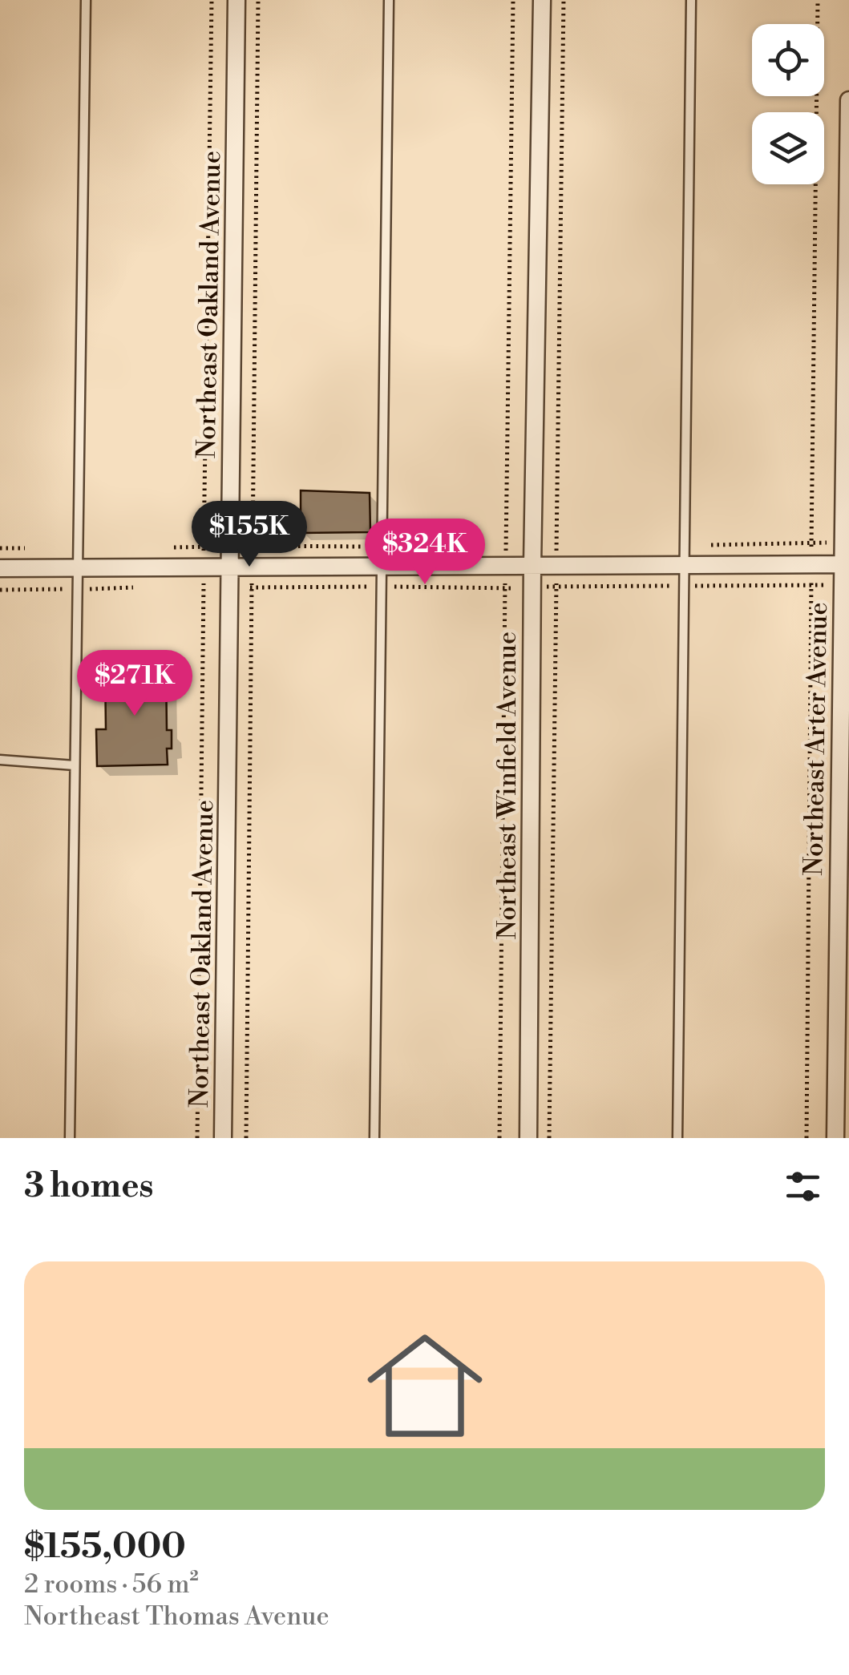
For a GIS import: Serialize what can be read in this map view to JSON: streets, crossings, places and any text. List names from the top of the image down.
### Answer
{
  "streets": {
    "street": ["Northeast Oakland Avenue", "Northeast Arter Avenue", "Northeast Winfield Avenue"]
  },
  "page": {
    "price": ["$155K", "$324K", "$271K"],
    "heading": "3 homes",
    "list": [
      {
        "name": "$155,000",
        "note": "2 rooms · 56 m² · Northeast Thomas Avenue"
      }
    ]
  }
}
